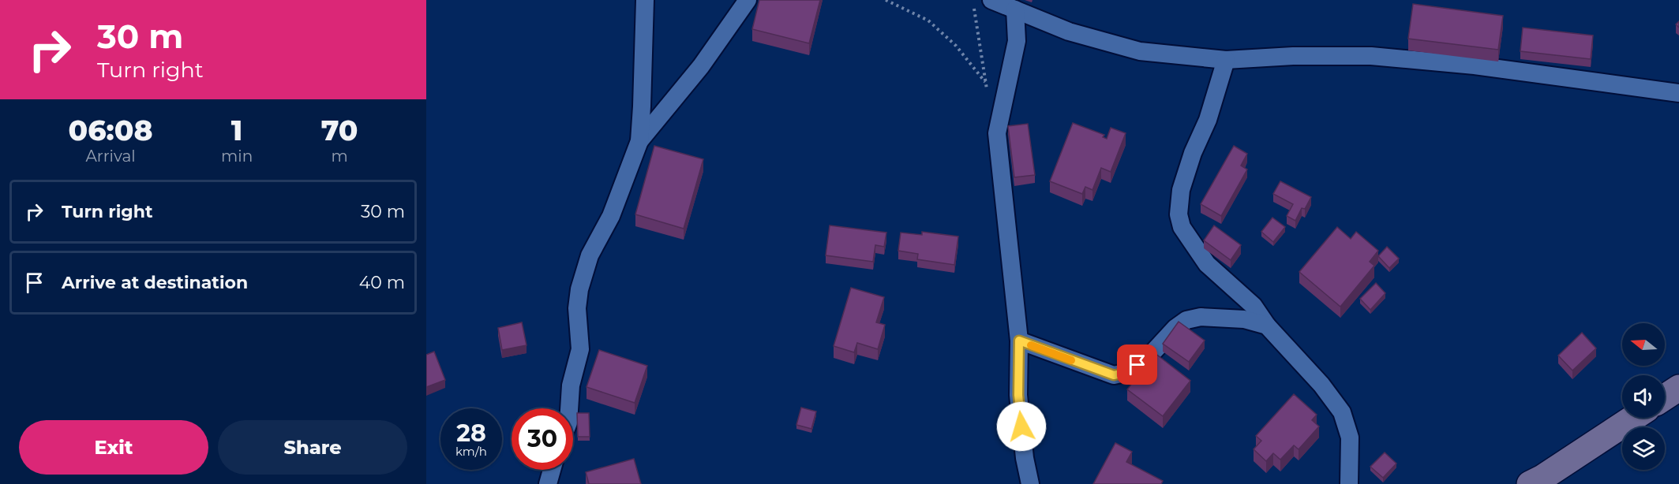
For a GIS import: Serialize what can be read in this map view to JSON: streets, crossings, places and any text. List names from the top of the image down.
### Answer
{
  "north": "left",
  "page": {
    "turn": ["30 m", "Turn right"],
    "eta": [
      "06:08",
      "Arrival",
      "1",
      "min",
      "70",
      "m"
    ],
    "list": [
      {
        "name": "Turn right",
        "value": "30 m"
      },
      {
        "name": "Arrive at destination",
        "value": "40 m"
      }
    ],
    "speed": "28 km/h",
    "limit": "30",
    "buttons": ["Exit", "Share"]
  }
}
